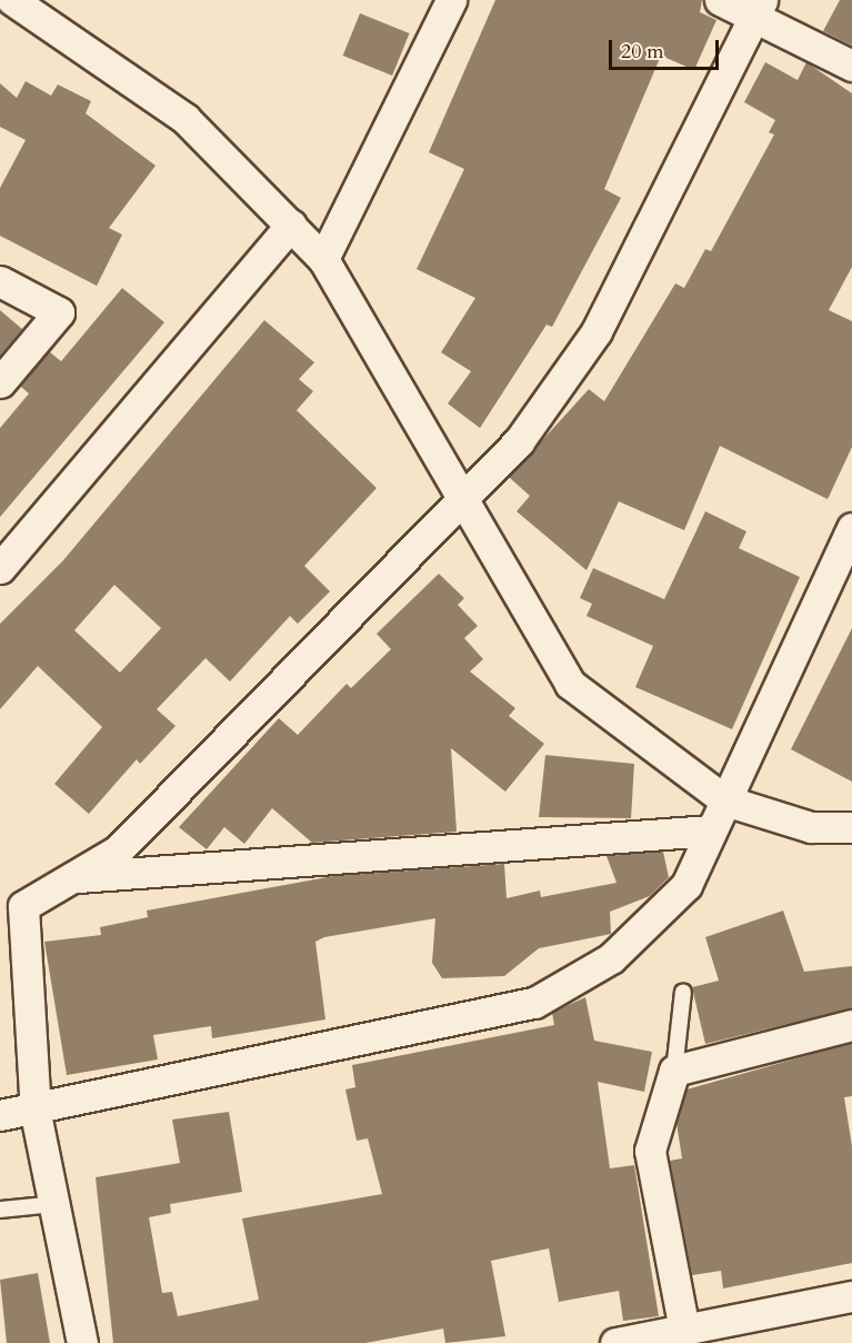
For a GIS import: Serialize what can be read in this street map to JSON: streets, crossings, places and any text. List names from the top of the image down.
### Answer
{
  "scale_bar": "20 m"
}
